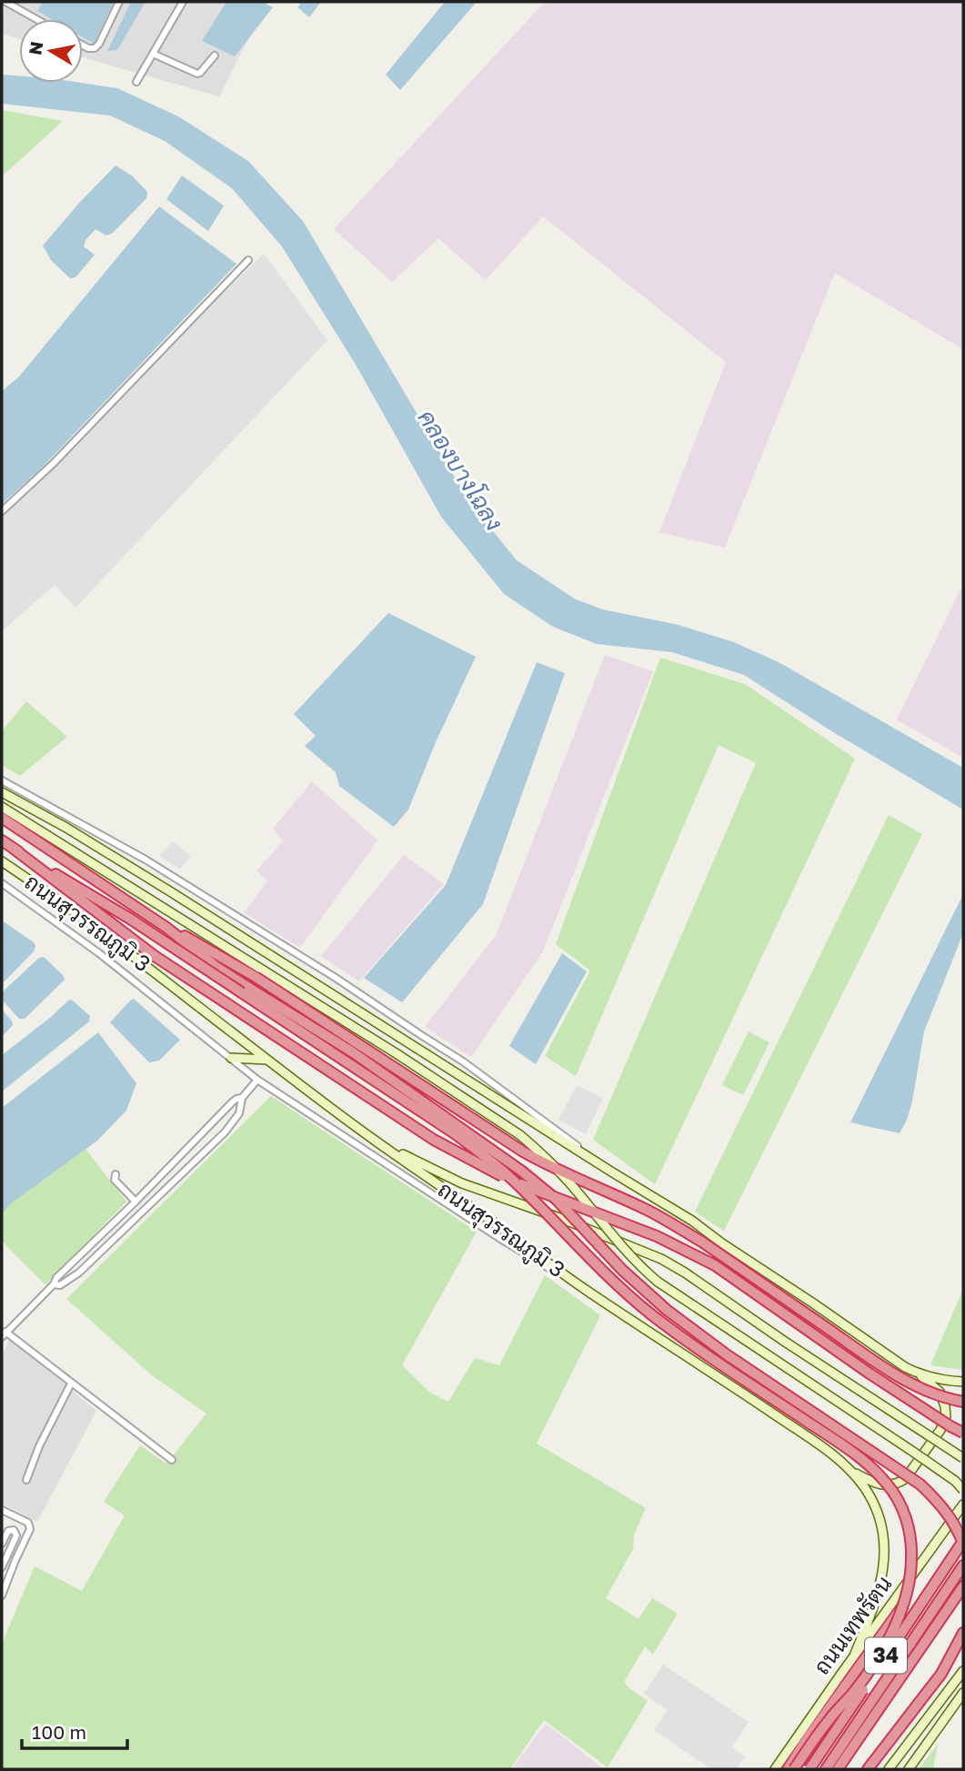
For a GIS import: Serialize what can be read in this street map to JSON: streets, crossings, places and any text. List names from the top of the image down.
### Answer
{
  "streets": {
    "highway": ["34"],
    "main road": ["ถนนสุวรรณภูมิ 3", "ถนนเทพรัตน"]
  },
  "crossings": [
    ["ถนนสุวรรณภูมิ 3", "ถนนเทพรัตน"]
  ],
  "water": ["คลองบางโฉลง"],
  "scale_bar": "100 m",
  "north": "left"
}
